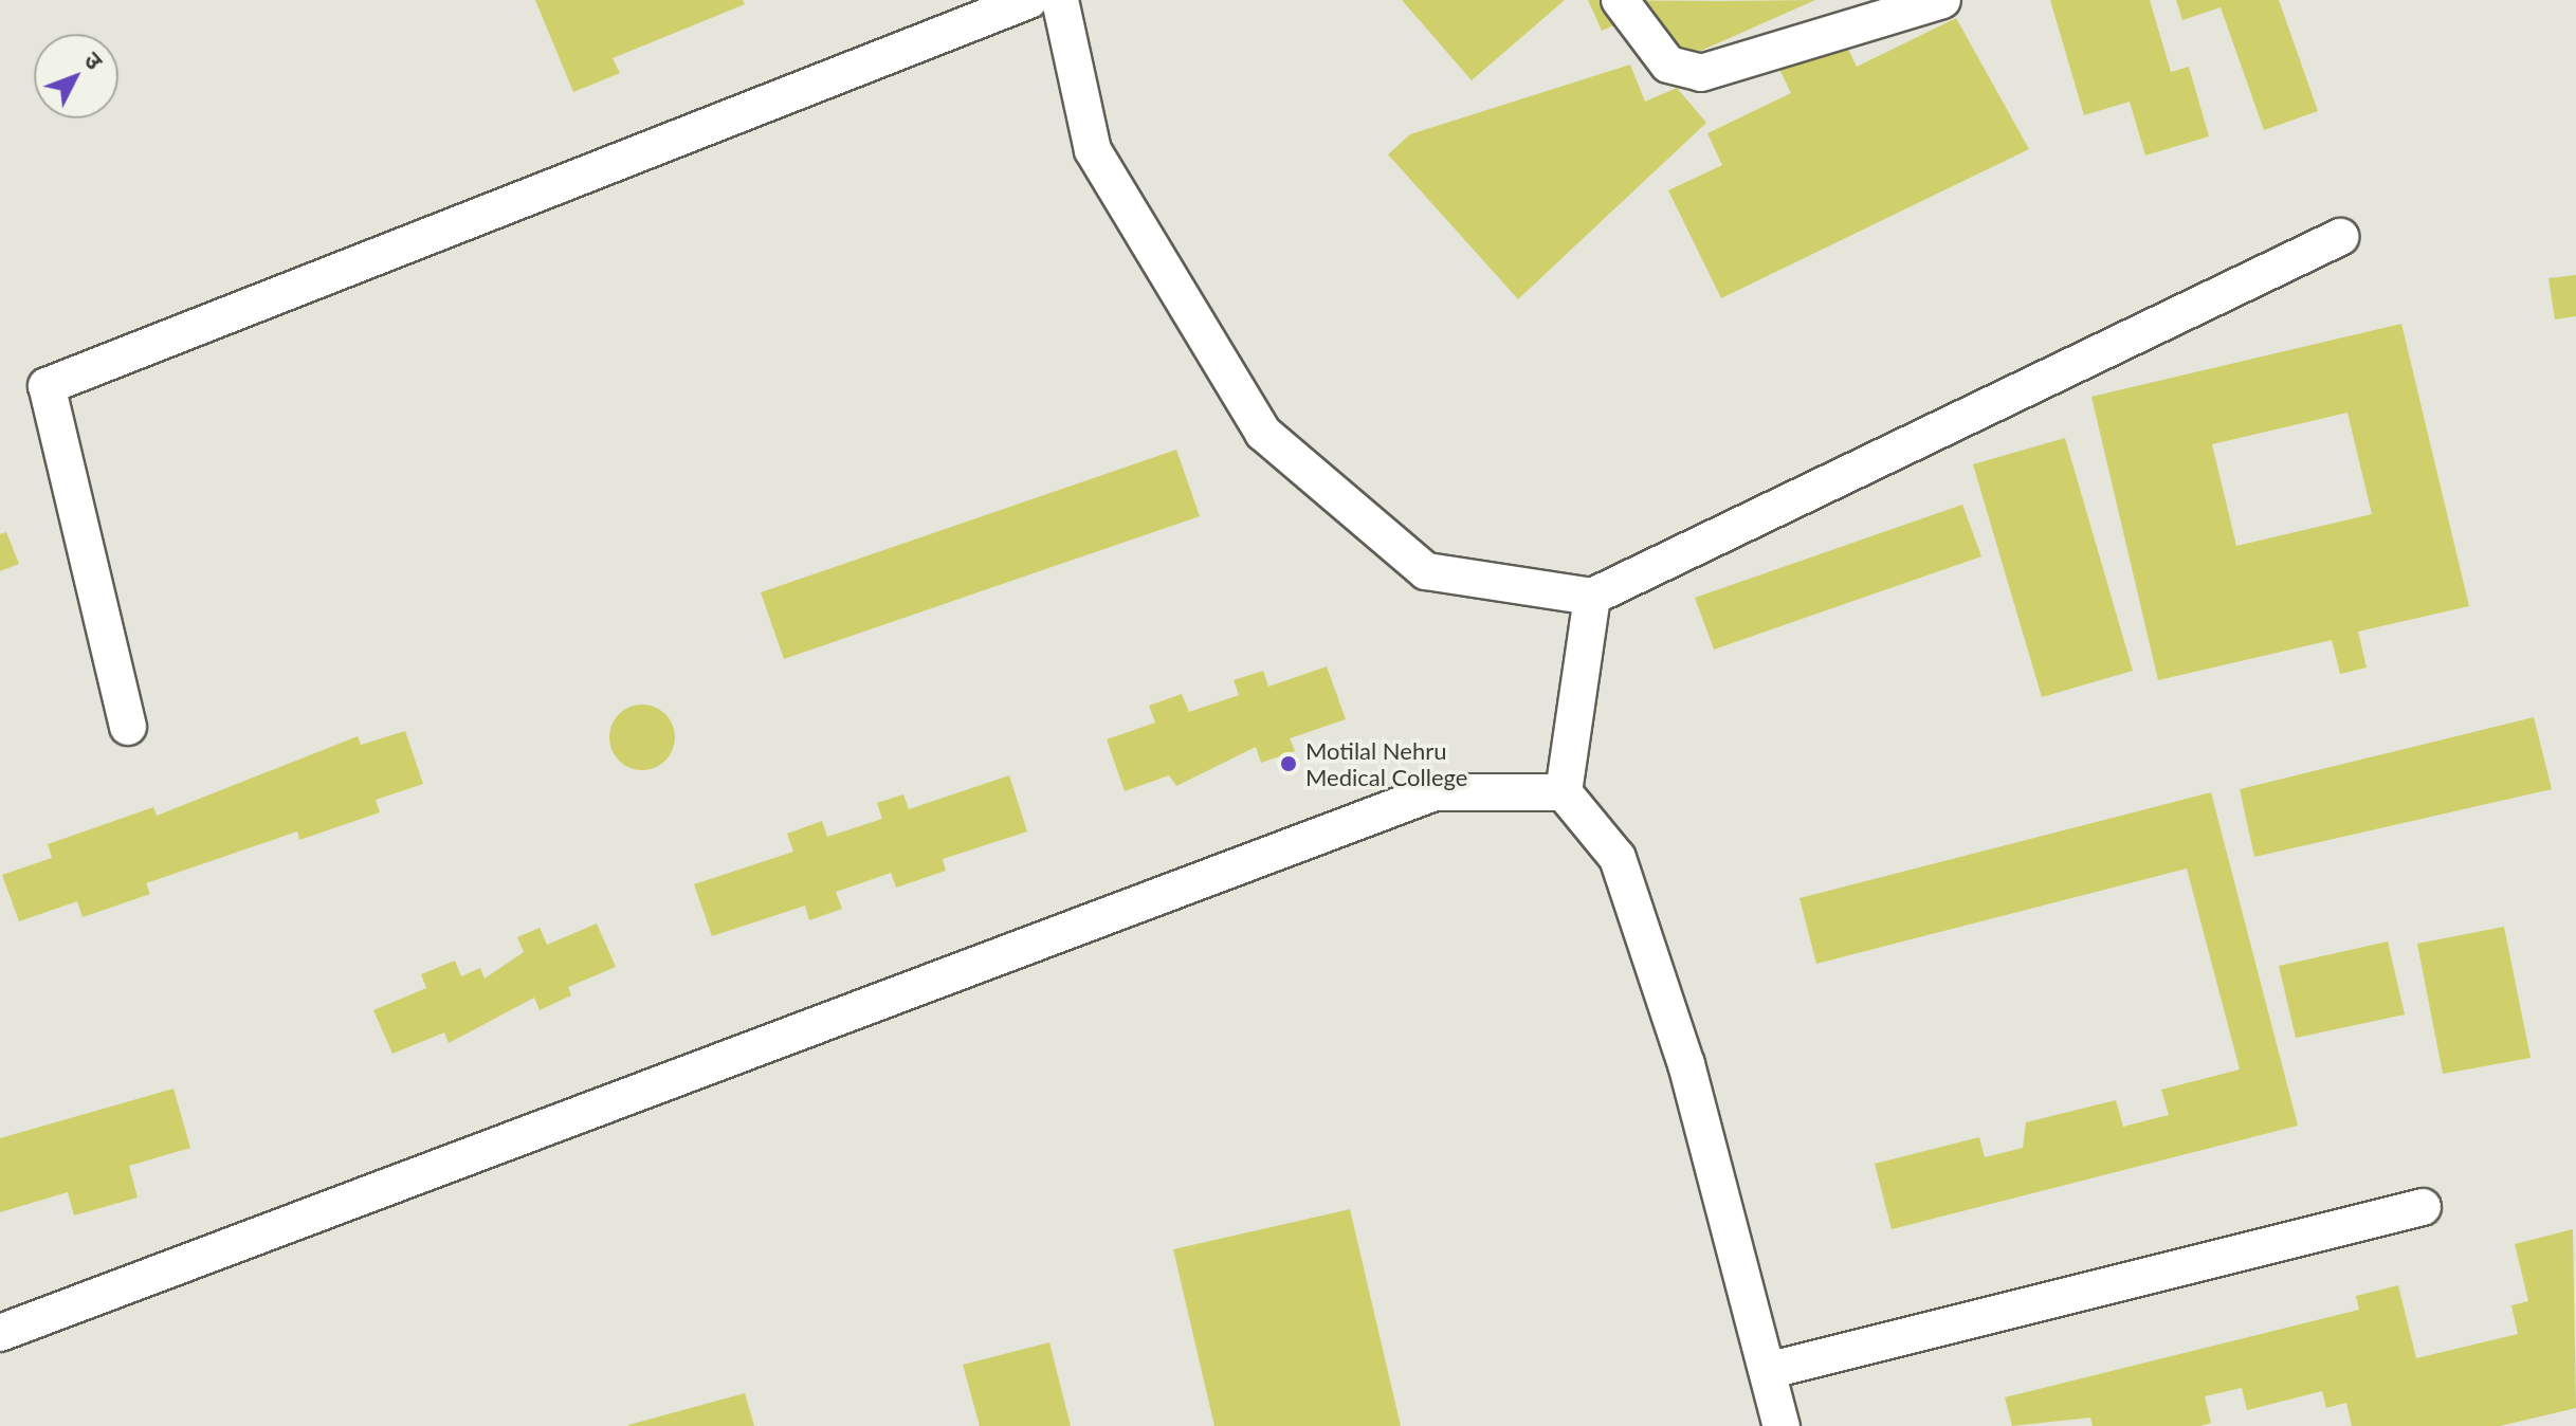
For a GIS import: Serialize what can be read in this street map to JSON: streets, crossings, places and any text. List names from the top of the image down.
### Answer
{
  "places": ["Motilal Nehru Medical College"],
  "north": "top right"
}
